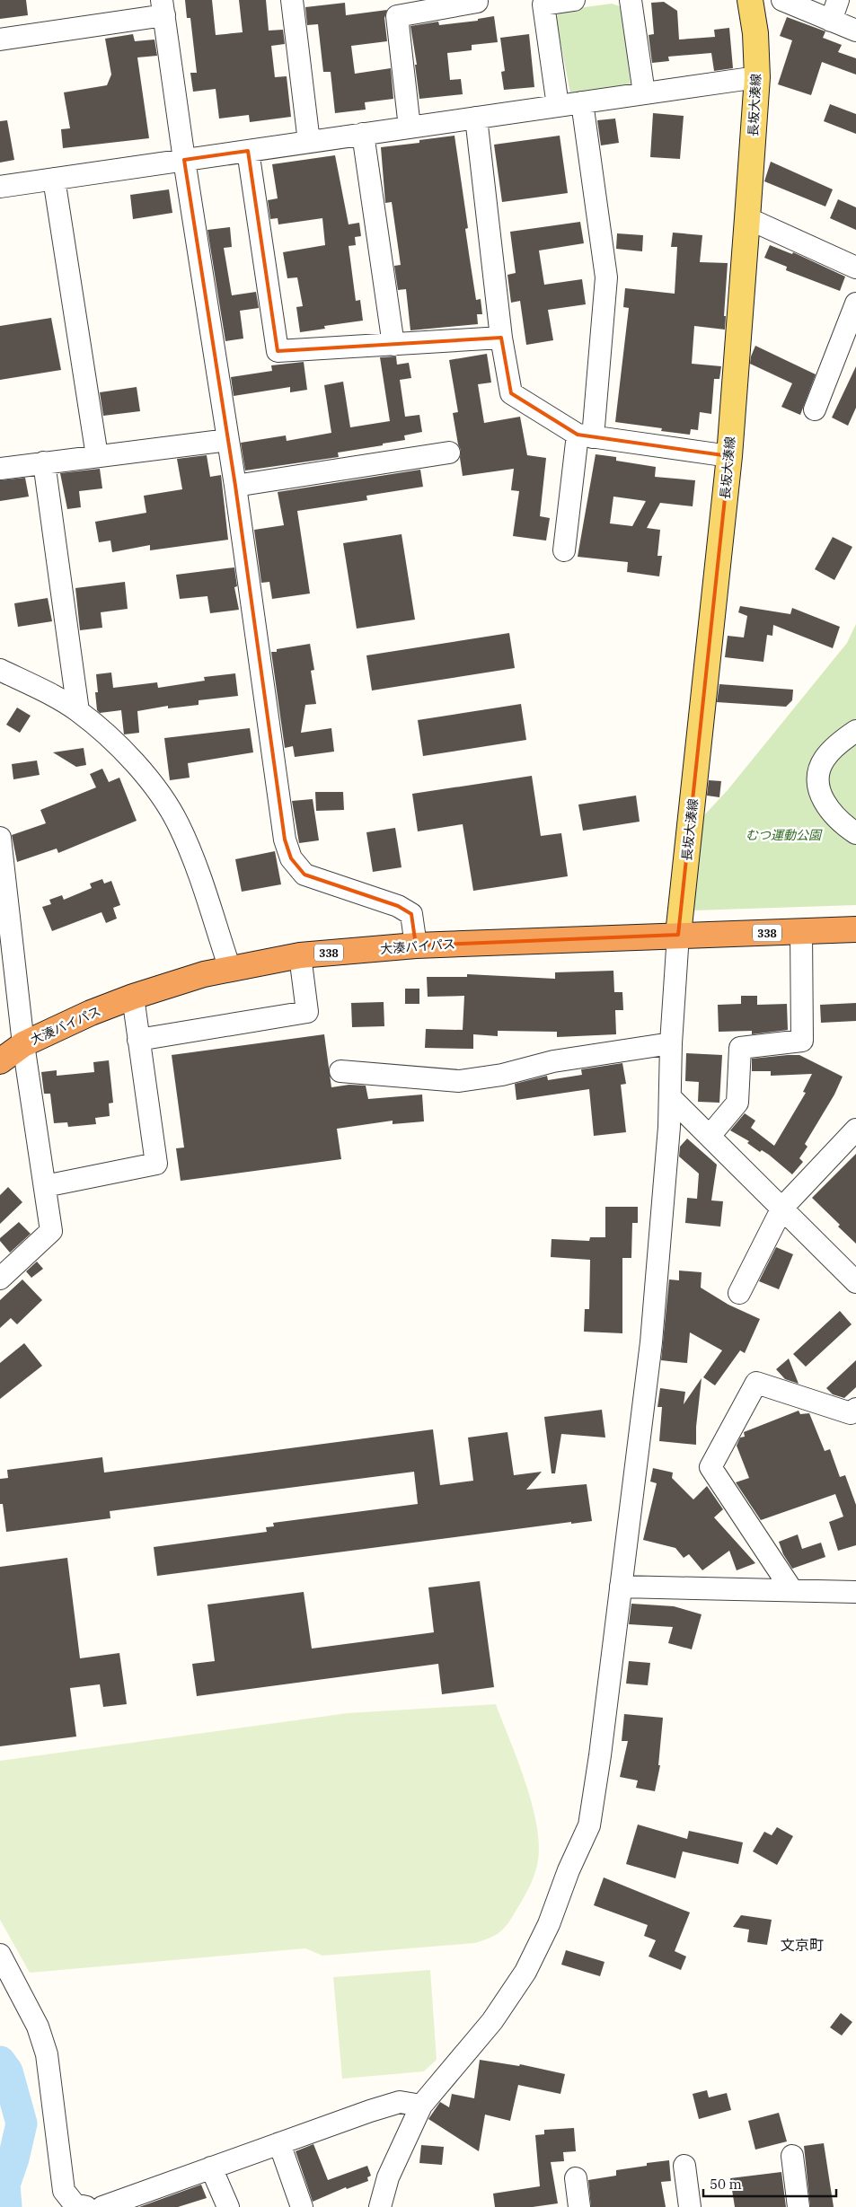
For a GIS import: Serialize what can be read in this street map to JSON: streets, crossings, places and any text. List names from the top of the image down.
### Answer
{
  "streets": {
    "highway": ["338", "大湊バイパス"],
    "main road": ["長坂大湊線"]
  },
  "crossings": [
    ["長坂大湊線", "大湊バイパス"]
  ],
  "districts": ["文京町"],
  "parks": ["むつ運動公園"],
  "scale_bar": "50 m"
}
